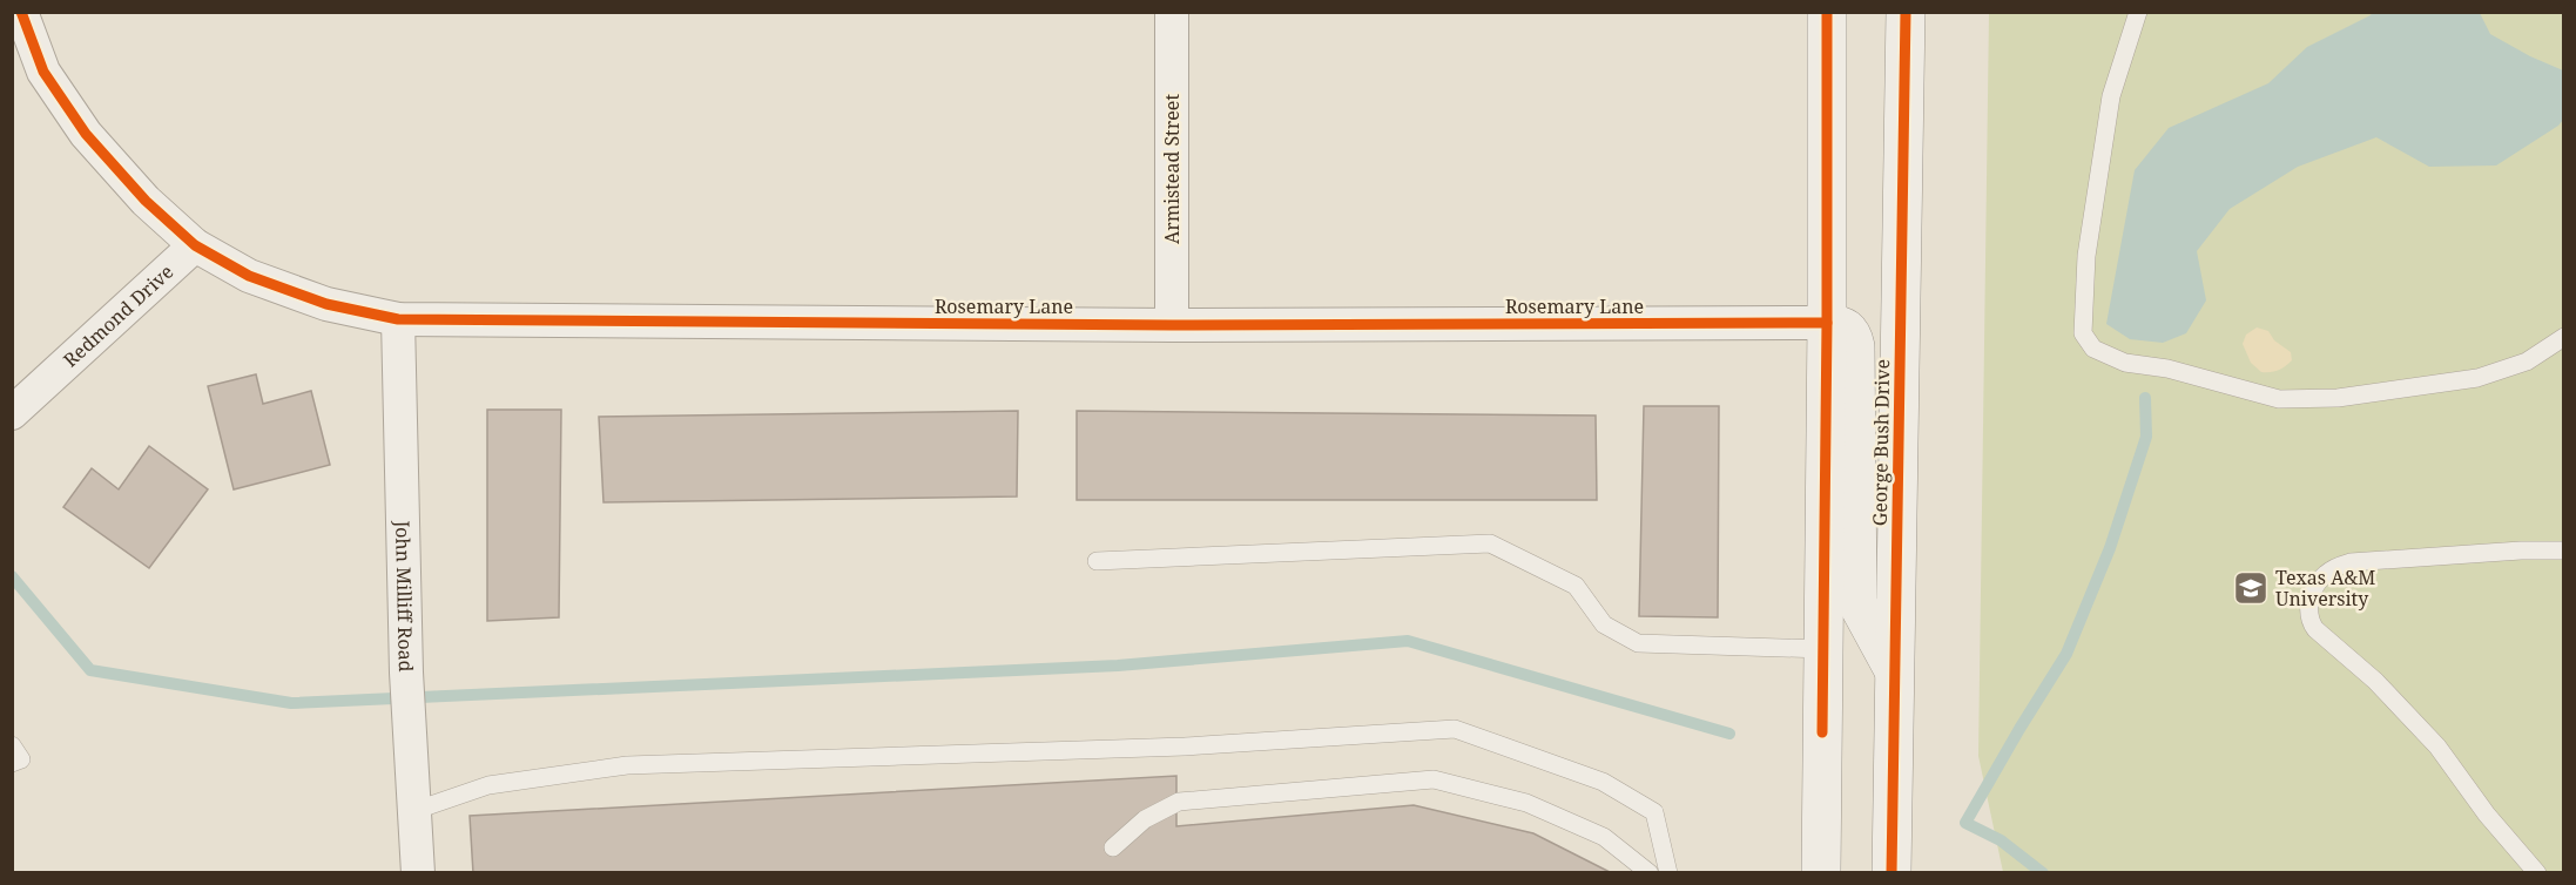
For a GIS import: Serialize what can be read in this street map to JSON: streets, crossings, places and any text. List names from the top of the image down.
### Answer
{
  "streets": {
    "main road": ["George Bush Drive"],
    "street": [
      "Armistead Street",
      "Rosemary Lane",
      "Redmond Drive",
      "John Milliff Road"
    ]
  },
  "crossings": [
    ["Armistead Street", "Rosemary Lane"],
    ["Rosemary Lane", "Redmond Drive"],
    ["Rosemary Lane", "John Milliff Road"]
  ],
  "places": {
    "school or university": ["Texas A&M University"]
  }
}
